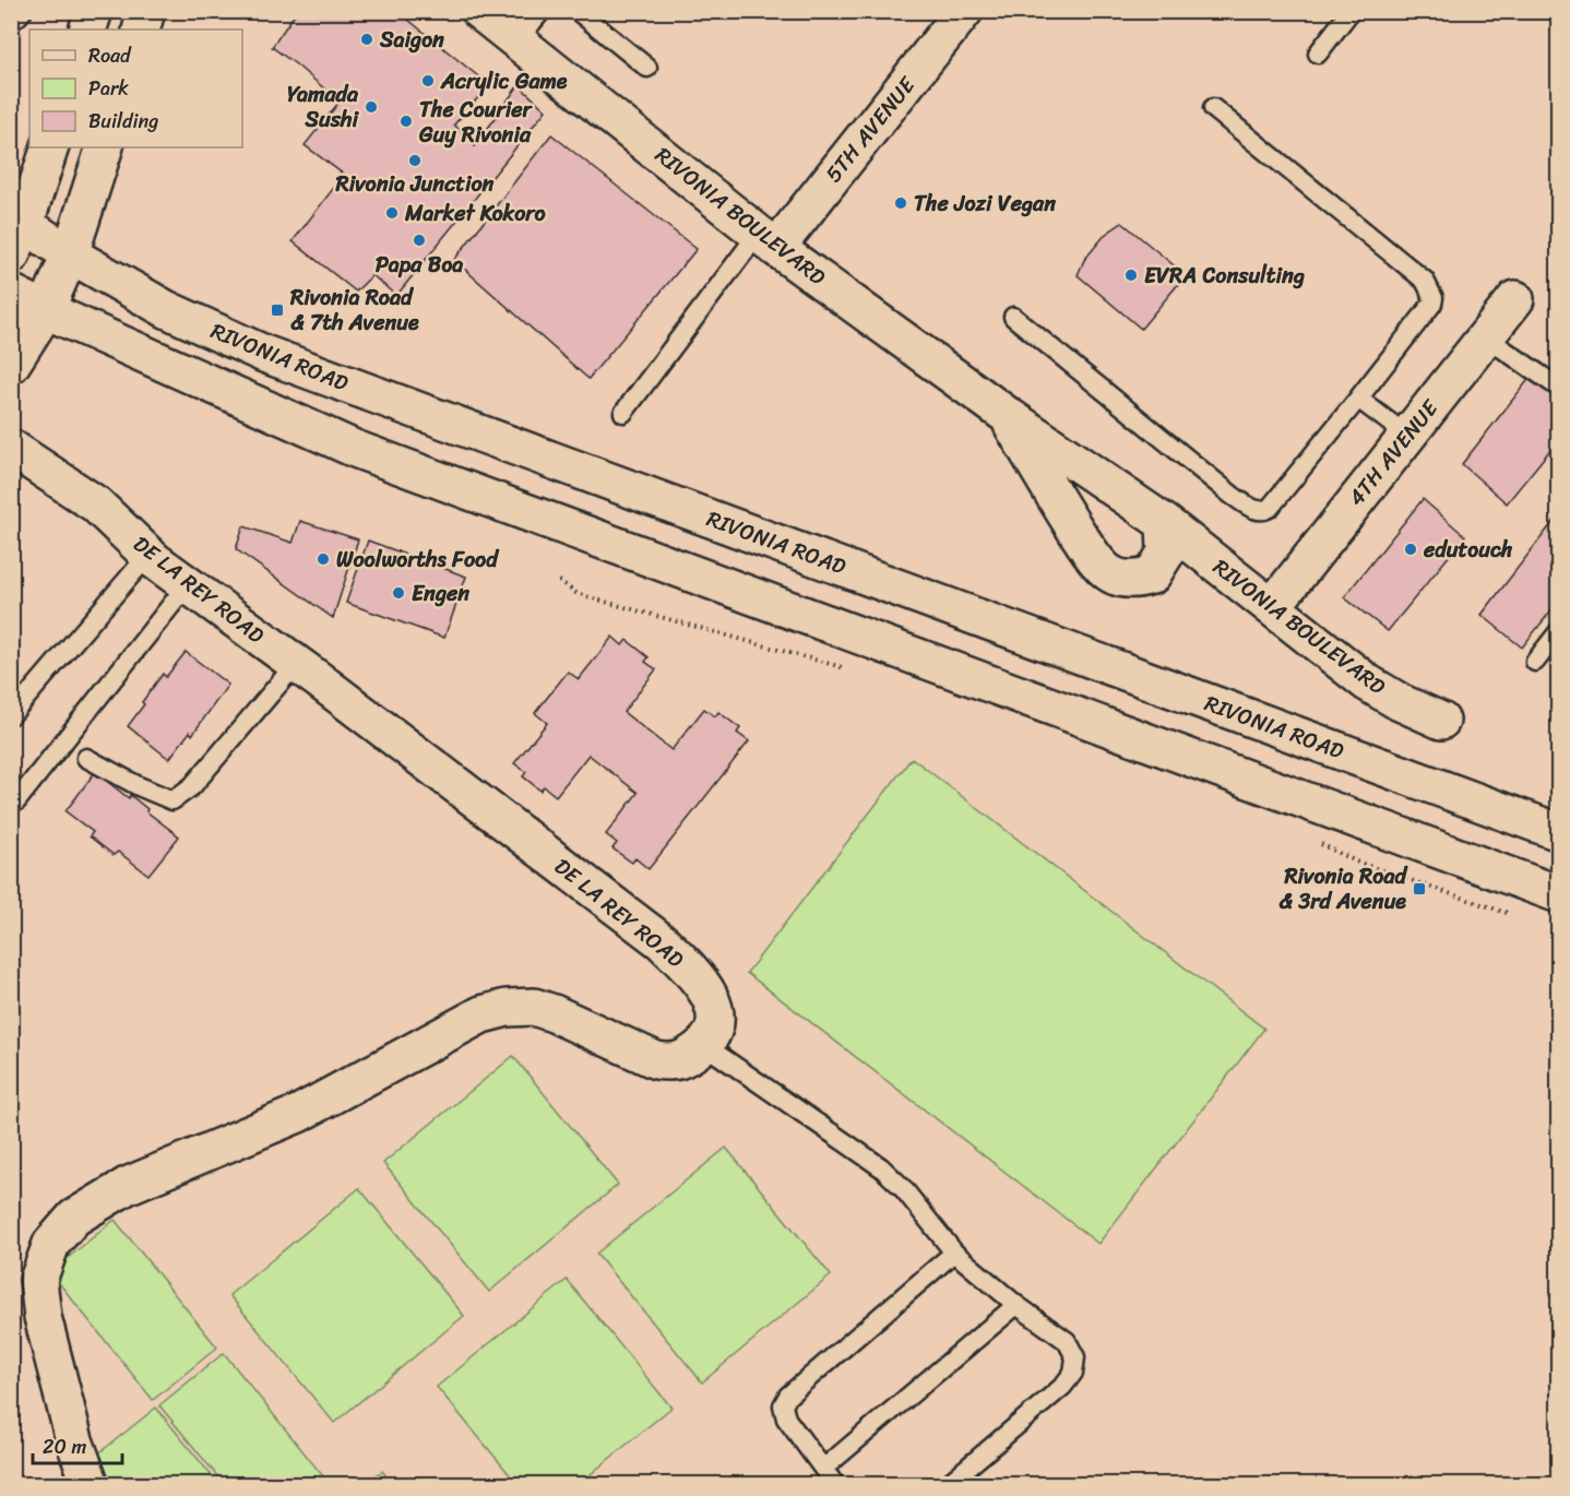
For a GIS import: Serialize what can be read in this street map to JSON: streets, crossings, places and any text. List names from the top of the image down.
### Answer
{
  "streets": {
    "street": [
      "5TH AVENUE",
      "RIVONIA BOULEVARD",
      "RIVONIA ROAD",
      "4TH AVENUE",
      "DE LA REY ROAD"
    ]
  },
  "crossings": [
    ["5TH AVENUE", "RIVONIA BOULEVARD"],
    ["RIVONIA BOULEVARD", "4TH AVENUE"]
  ],
  "places": {
    "other": [
      "Saigon",
      "Acrylic Game",
      "Yamada Sushi",
      "The Courier Guy Rivonia",
      "Rivonia Junction",
      "The Jozi Vegan",
      "Market Kokoro",
      "Papa Boa",
      "EVRA Consulting",
      "edutouch",
      "Woolworths Food",
      "Engen"
    ],
    "transit": ["Rivonia Road & 7th Avenue", "Rivonia Road & 3rd Avenue"]
  },
  "legend": ["Road", "Park", "Building"],
  "scale_bar": "20 m"
}
